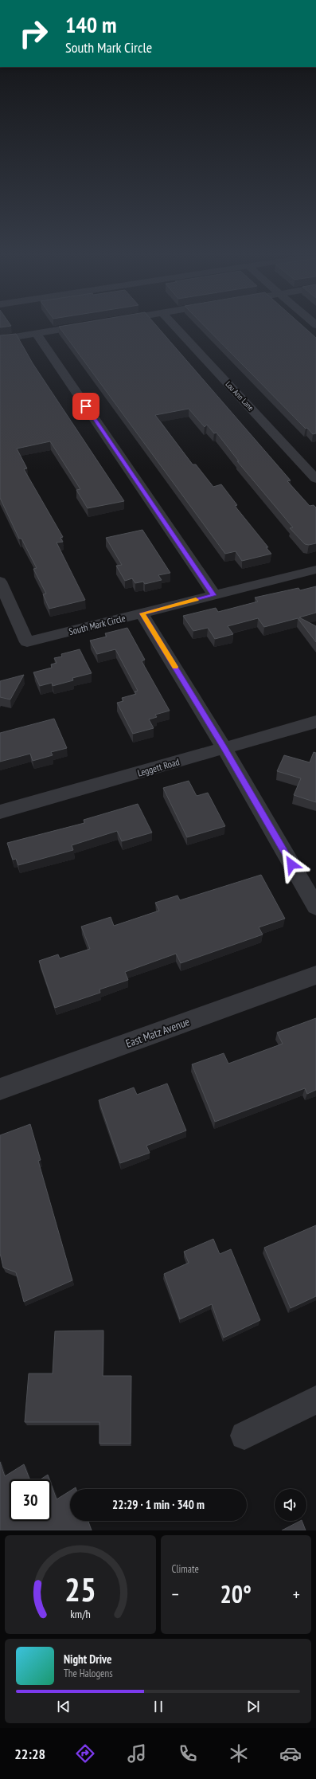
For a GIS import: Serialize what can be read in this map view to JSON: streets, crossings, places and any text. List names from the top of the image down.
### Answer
{
  "streets": {
    "street": [
      "Lou Ann Lane",
      "South Mark Circle",
      "Leggett Road",
      "East Matz Avenue"
    ]
  },
  "page": {
    "turn": ["140 m", "South Mark Circle"],
    "limit": "30",
    "trip": "22:29 · 1 min · 340 m",
    "tile": "Climate",
    "heat": ["−", "20°", "+"],
    "song": ["Night Drive", "The Halogens"],
    "tabs": "22:28",
    "gauge": ["25", "km/h"]
  }
}
